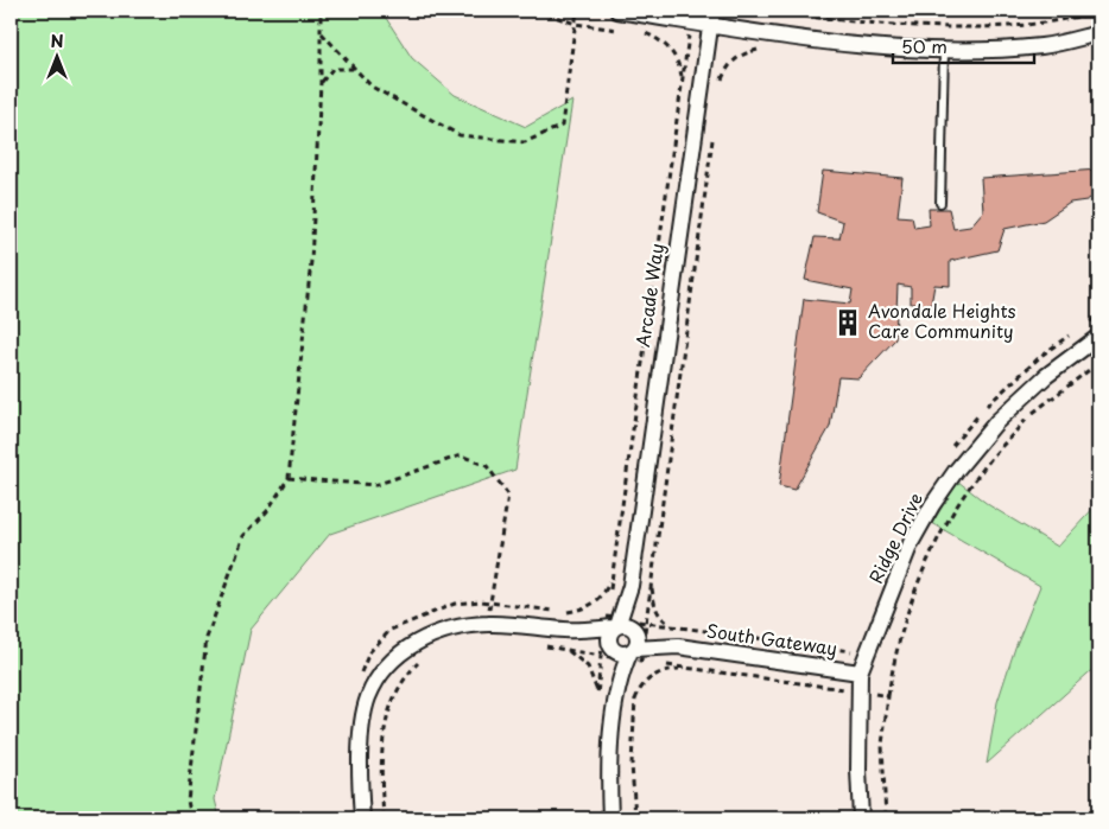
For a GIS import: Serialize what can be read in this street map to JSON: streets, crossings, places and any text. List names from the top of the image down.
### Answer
{
  "streets": {
    "street": ["Arcade Way", "Ridge Drive", "South Gateway"]
  },
  "crossings": [
    ["Arcade Way", "South Gateway"],
    ["Ridge Drive", "South Gateway"]
  ],
  "places": {
    "building": ["Avondale Heights Care Community"]
  },
  "scale_bar": "50 m",
  "north": "top"
}
